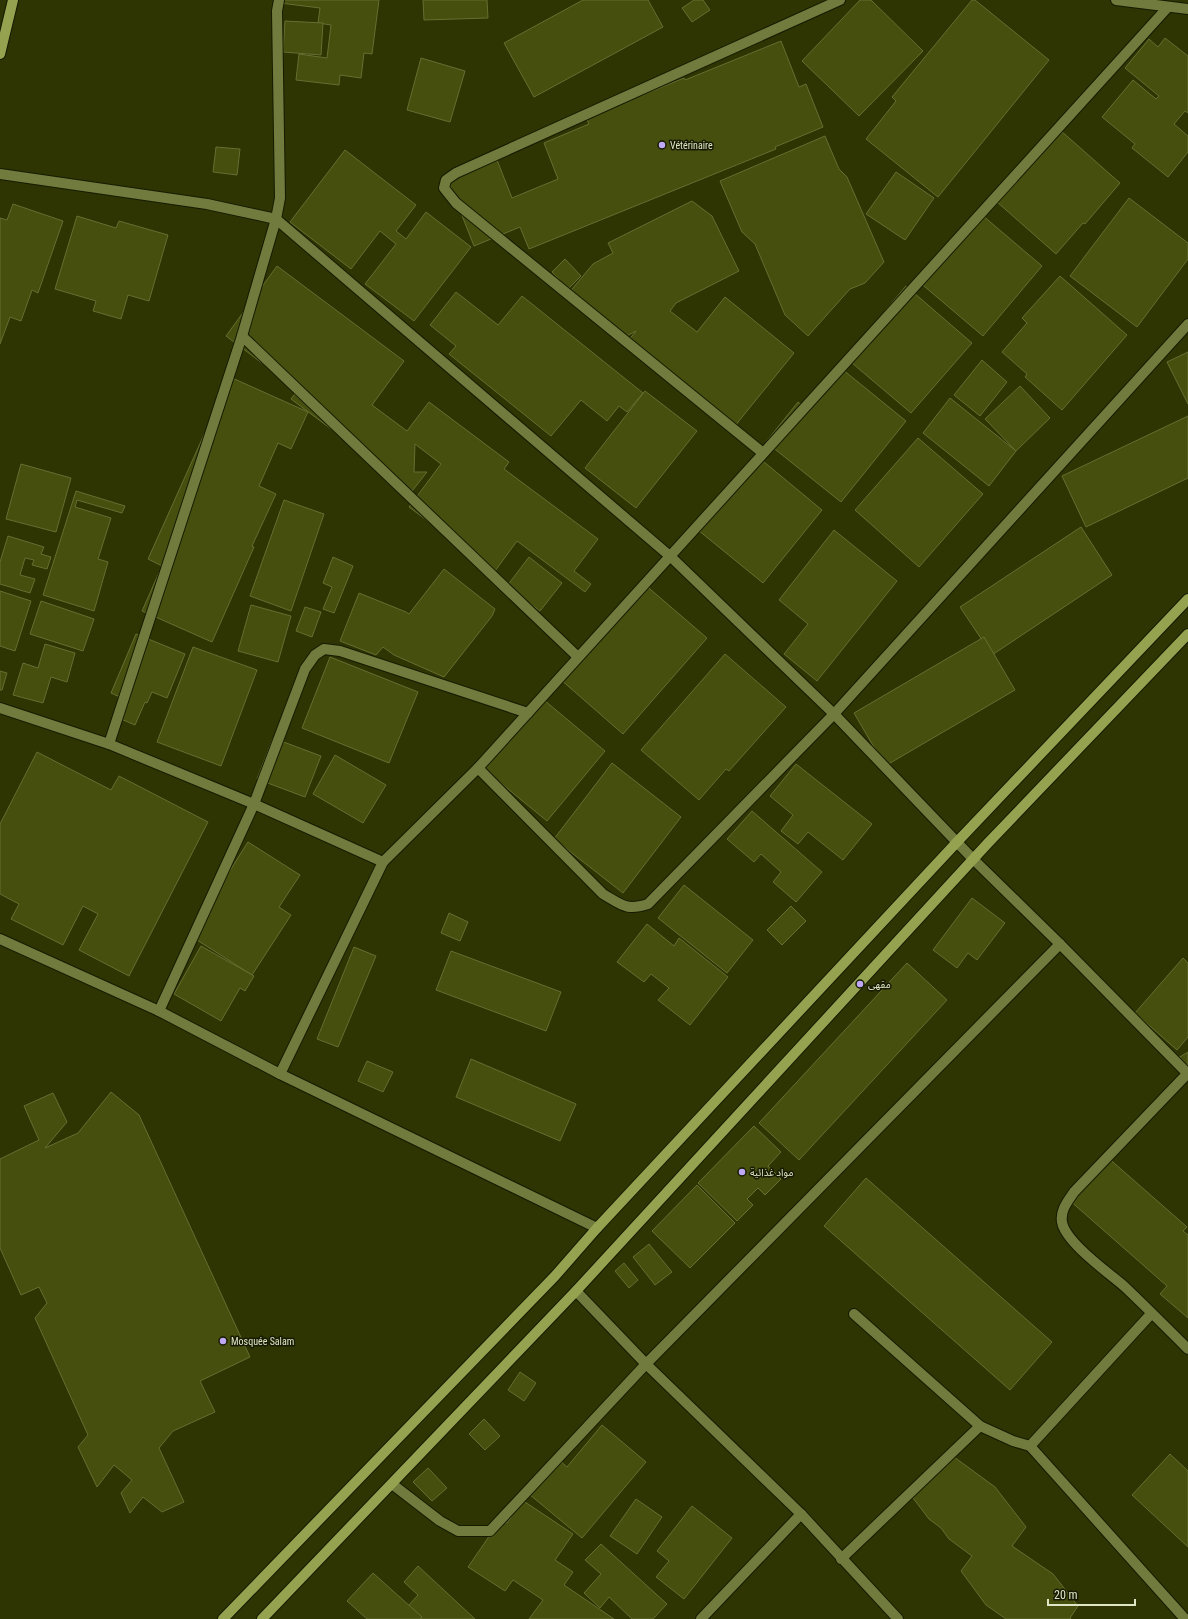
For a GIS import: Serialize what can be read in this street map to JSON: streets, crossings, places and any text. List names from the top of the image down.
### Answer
{
  "places": [
    "Vétérinaire",
    "مقهى",
    "مواد غذائية",
    "Mosquée Salam"
  ],
  "scale_bar": "20 m"
}
